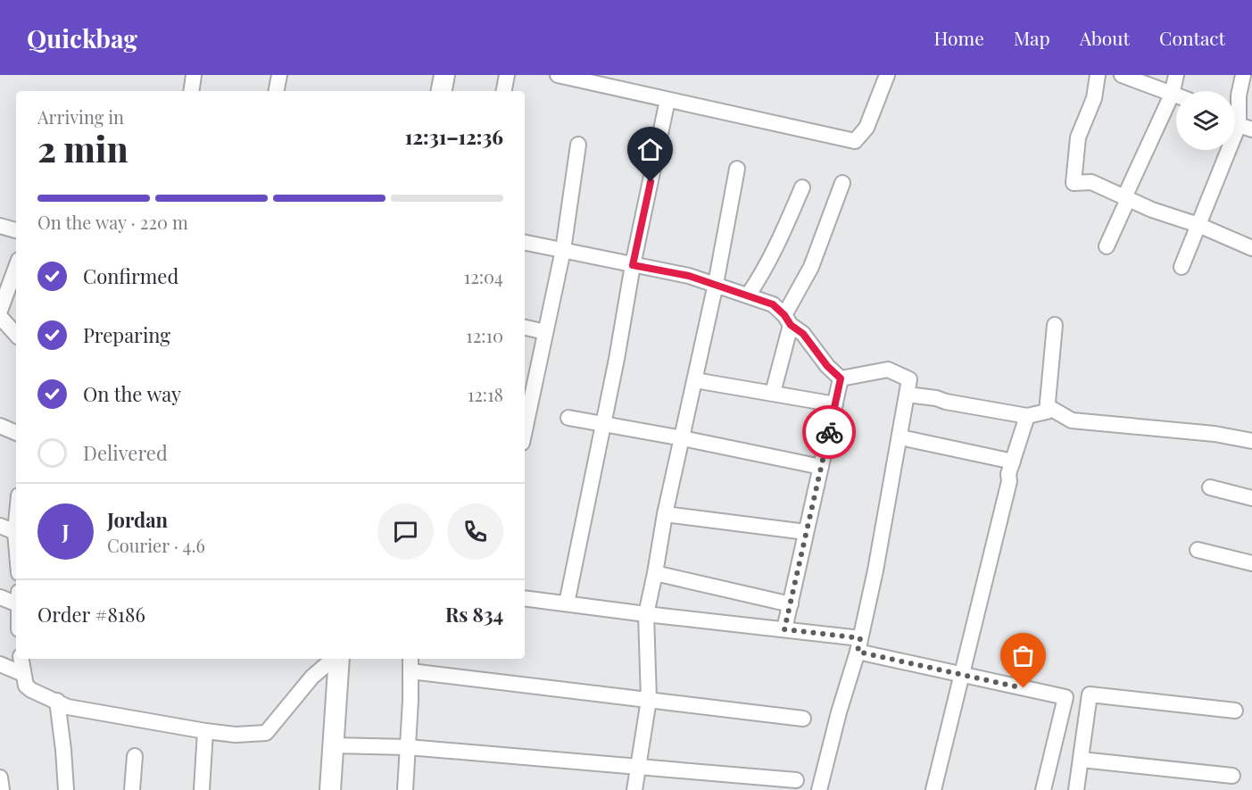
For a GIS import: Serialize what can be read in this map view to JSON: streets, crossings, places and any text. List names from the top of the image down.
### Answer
{
  "page": {
    "header": "Quickbag",
    "nav": [
      "Home",
      "Map",
      "About",
      "Contact"
    ],
    "heading": ["2 min", "Arriving in", "12:31–12:36"],
    "panel": [
      "Jordan",
      "Courier · 4.6",
      "Order #8186",
      "Rs 834"
    ],
    "bar": "On the way · 220 m",
    "list": [
      ["Confirmed", "12:04"],
      ["Preparing", "12:10"],
      ["On the way", "12:18"],
      "Delivered"
    ],
    "round": "J"
  }
}
